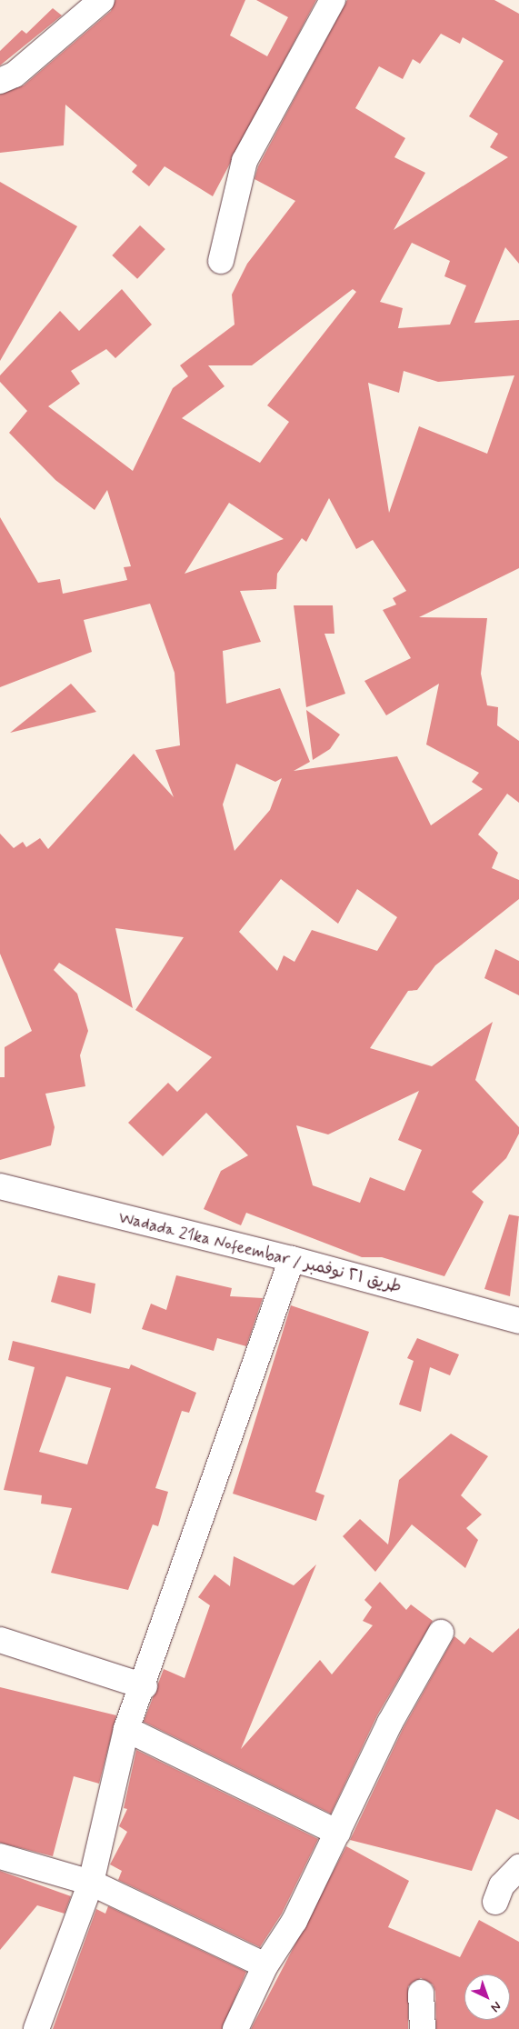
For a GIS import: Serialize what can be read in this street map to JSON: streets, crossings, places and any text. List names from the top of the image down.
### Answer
{
  "streets": {
    "street": ["Wadada 21ka Nofeembar / طريق ٢١ نوفمبر"]
  },
  "north": "bottom right"
}
